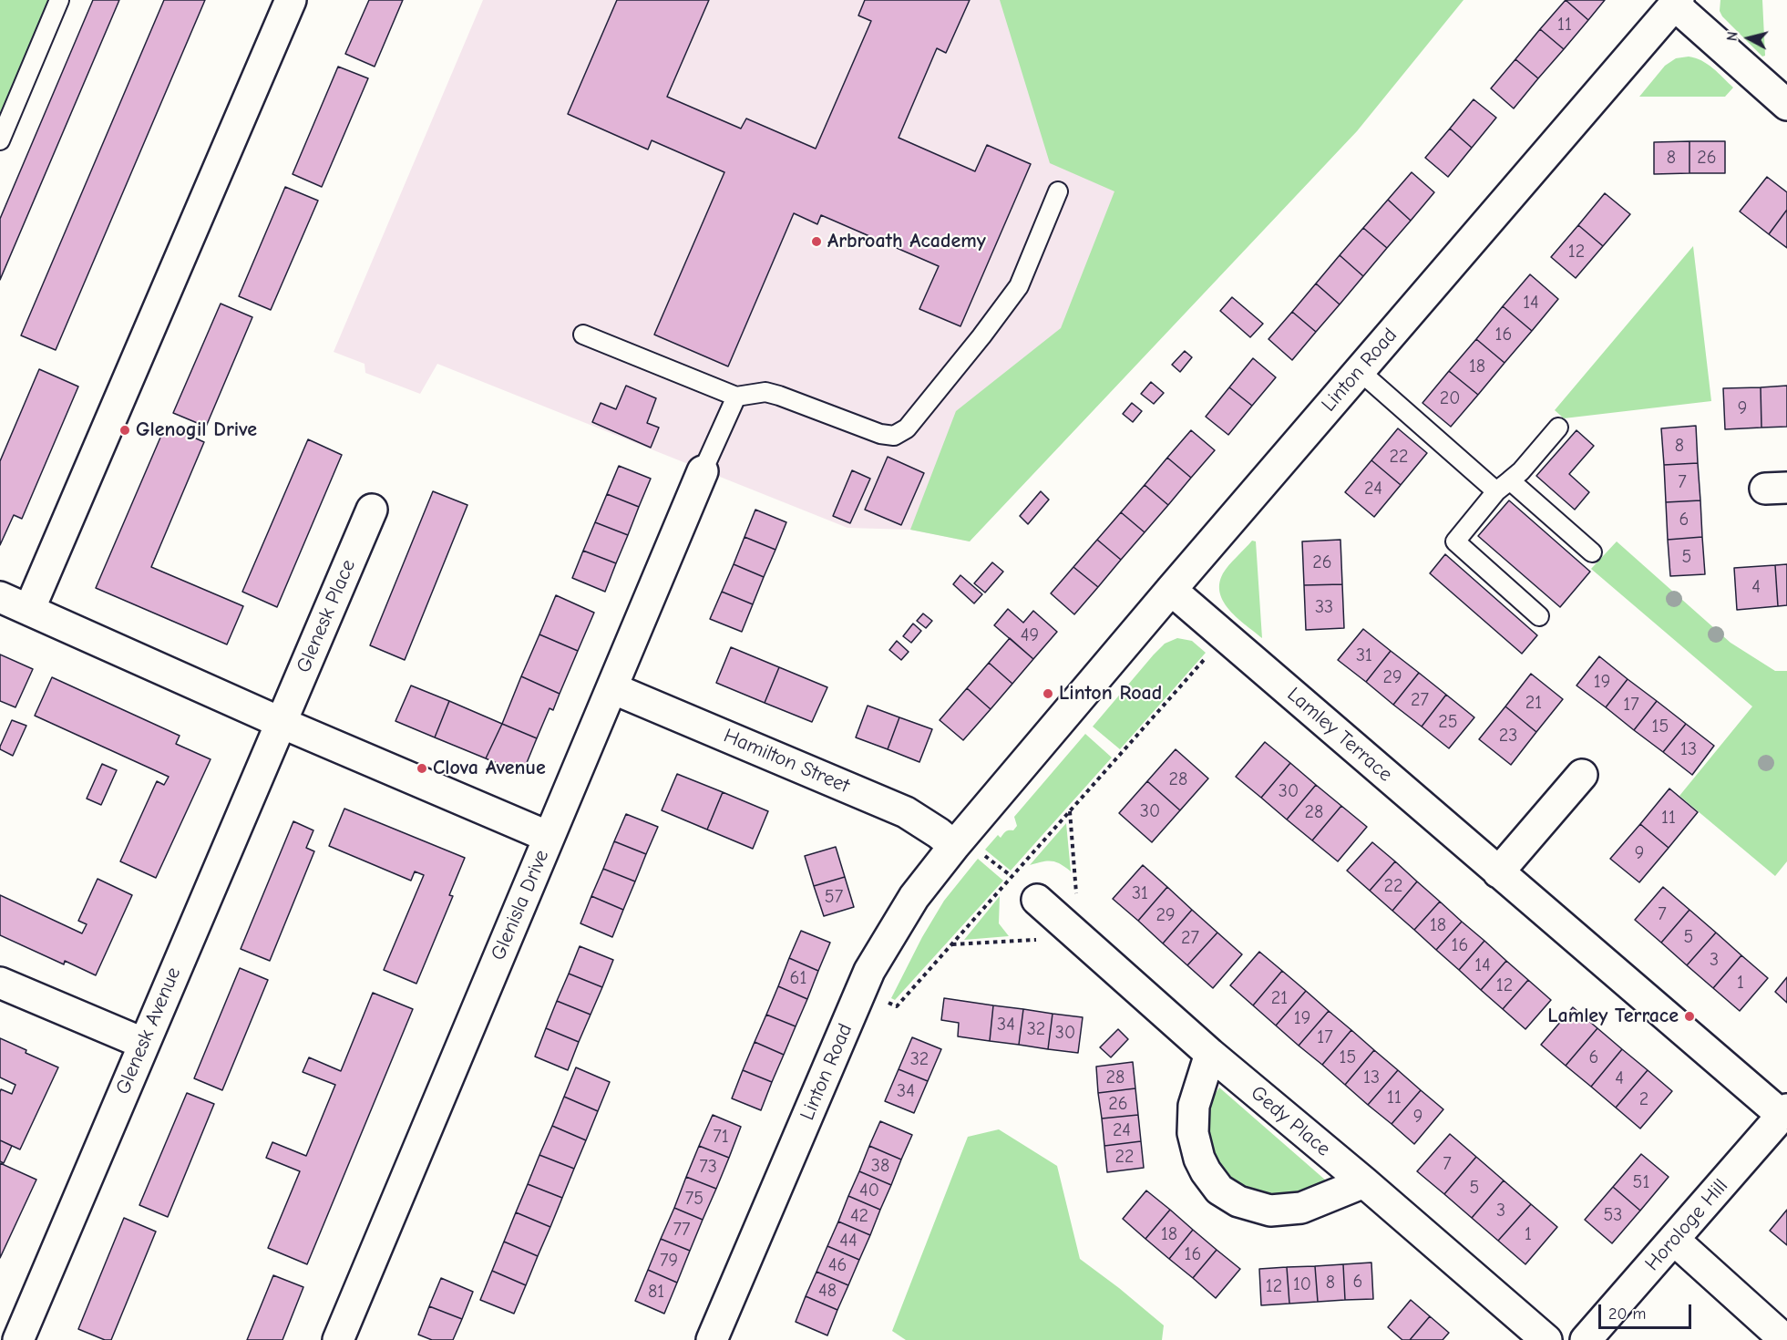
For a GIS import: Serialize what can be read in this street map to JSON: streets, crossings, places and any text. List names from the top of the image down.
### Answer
{
  "streets": {
    "street": [
      "Linton Road",
      "Glenesk Place",
      "Lamley Terrace",
      "Hamilton Street",
      "Glenisla Drive",
      "Glenesk Avenue",
      "Gedy Place",
      "Horologe Hill"
    ]
  },
  "crossings": [
    ["Linton Road", "Lamley Terrace"],
    ["Linton Road", "Hamilton Street"],
    ["Glenesk Place", "Glenesk Avenue"],
    ["Lamley Terrace", "Horologe Hill"],
    ["Hamilton Street", "Glenisla Drive"]
  ],
  "places": [
    "Arbroath Academy",
    "Glenogil Drive",
    "Linton Road",
    "Clova Avenue",
    "Lamley Terrace"
  ],
  "house_numbers": [
    "11",
    "8",
    "26",
    "12",
    "14",
    "16",
    "18",
    "20",
    "9",
    "8",
    "22",
    "7",
    "24",
    "6",
    "5",
    "26",
    "4",
    "33",
    "49",
    "31",
    "29",
    "19",
    "27",
    "21",
    "17",
    "25",
    "15",
    "23",
    "13",
    "28",
    "30",
    "30",
    "28",
    "11",
    "9",
    "22",
    "31",
    "57",
    "7",
    "29",
    "18",
    "5",
    "27",
    "16",
    "3",
    "14",
    "61",
    "1",
    "12",
    "21",
    "19",
    "34",
    "32",
    "30",
    "17",
    "15",
    "6",
    "32",
    "28",
    "13",
    "4",
    "34",
    "11",
    "2",
    "26",
    "9",
    "24",
    "71",
    "22",
    "7",
    "38",
    "73",
    "51",
    "5",
    "40",
    "75",
    "3",
    "53",
    "42",
    "77",
    "18",
    "1",
    "44",
    "16",
    "79",
    "46",
    "6",
    "8",
    "10",
    "12",
    "48",
    "81"
  ],
  "scale_bar": "20 m",
  "north": "left"
}
